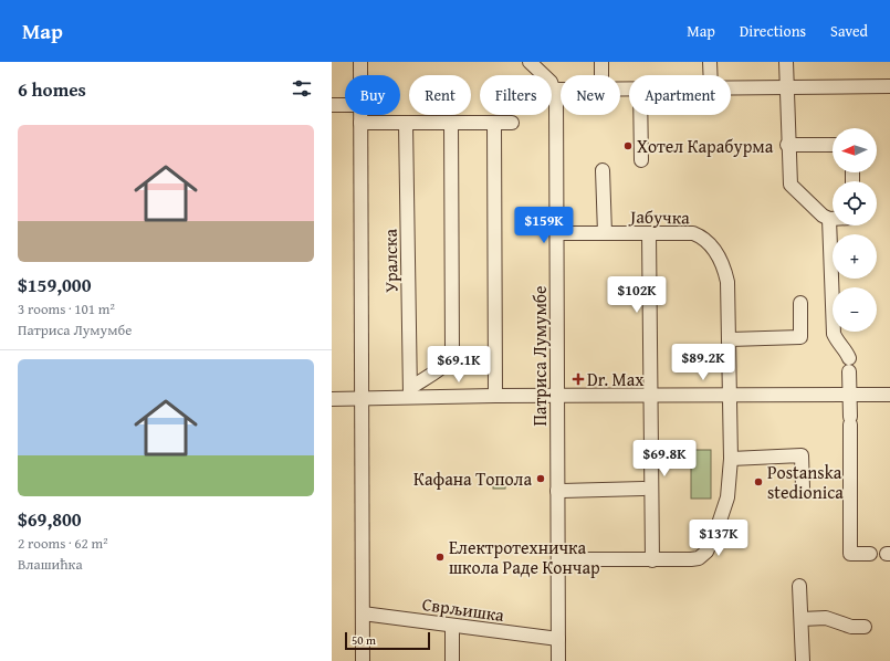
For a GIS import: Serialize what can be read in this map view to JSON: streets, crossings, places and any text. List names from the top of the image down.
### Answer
{
  "streets": {
    "street": [
      "Јабучка",
      "Уралска",
      "Патриса Лумумбе",
      "Сврљишка"
    ]
  },
  "crossings": [
    ["Јабучка", "Патриса Лумумбе"],
    ["Уралска", "Сврљишка"],
    ["Патриса Лумумбе", "Сврљишка"]
  ],
  "places": {
    "other": [
      "Хотел Карабурма",
      "Кафана Топола",
      "Postanska stedionica",
      "Електротехничка школа Раде Кончар"
    ],
    "health": ["Dr. Max"]
  },
  "scale_bar": "50 m",
  "north": "left",
  "page": {
    "header": "Map",
    "nav": ["Map", "Directions", "Saved"],
    "heading": "6 homes",
    "chip": [
      "Buy",
      "Rent",
      "Filters",
      "New",
      "Apartment"
    ],
    "list": [
      {
        "name": "$159,000",
        "note": "3 rooms · 101 m² · Патриса Лумумбе"
      },
      {
        "name": "$69,800",
        "note": "2 rooms · 62 m² · Влашићка"
      }
    ],
    "map_buttons": ["+", "−"],
    "price": [
      "$159K",
      "$102K",
      "$89.2K",
      "$69.1K",
      "$69.8K",
      "$137K"
    ],
    "scale": "50 m"
  }
}
